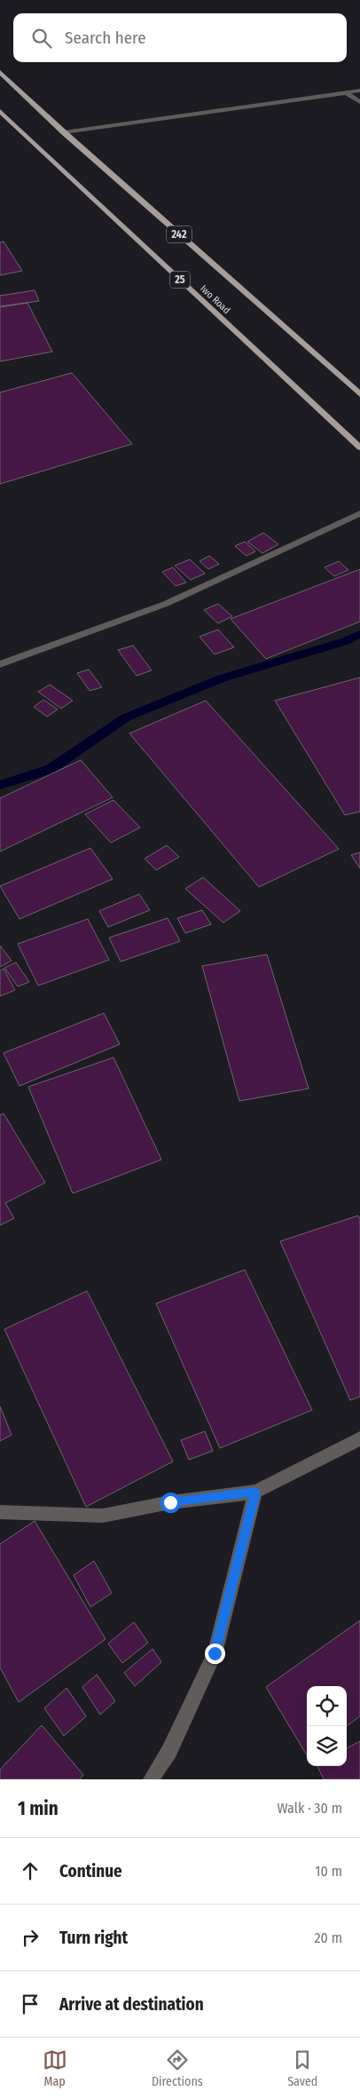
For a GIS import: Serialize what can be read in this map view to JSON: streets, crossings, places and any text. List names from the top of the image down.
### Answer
{
  "streets": {
    "main road": ["242", "25", "Iwo Road"]
  },
  "page": {
    "search": "Search here",
    "heading": ["1 min", "Walk · 30 m"],
    "list": [
      ["Continue", "10 m"],
      ["Turn right", "20 m"],
      "Arrive at destination"
    ],
    "nav": ["Map", "Directions", "Saved"]
  }
}
